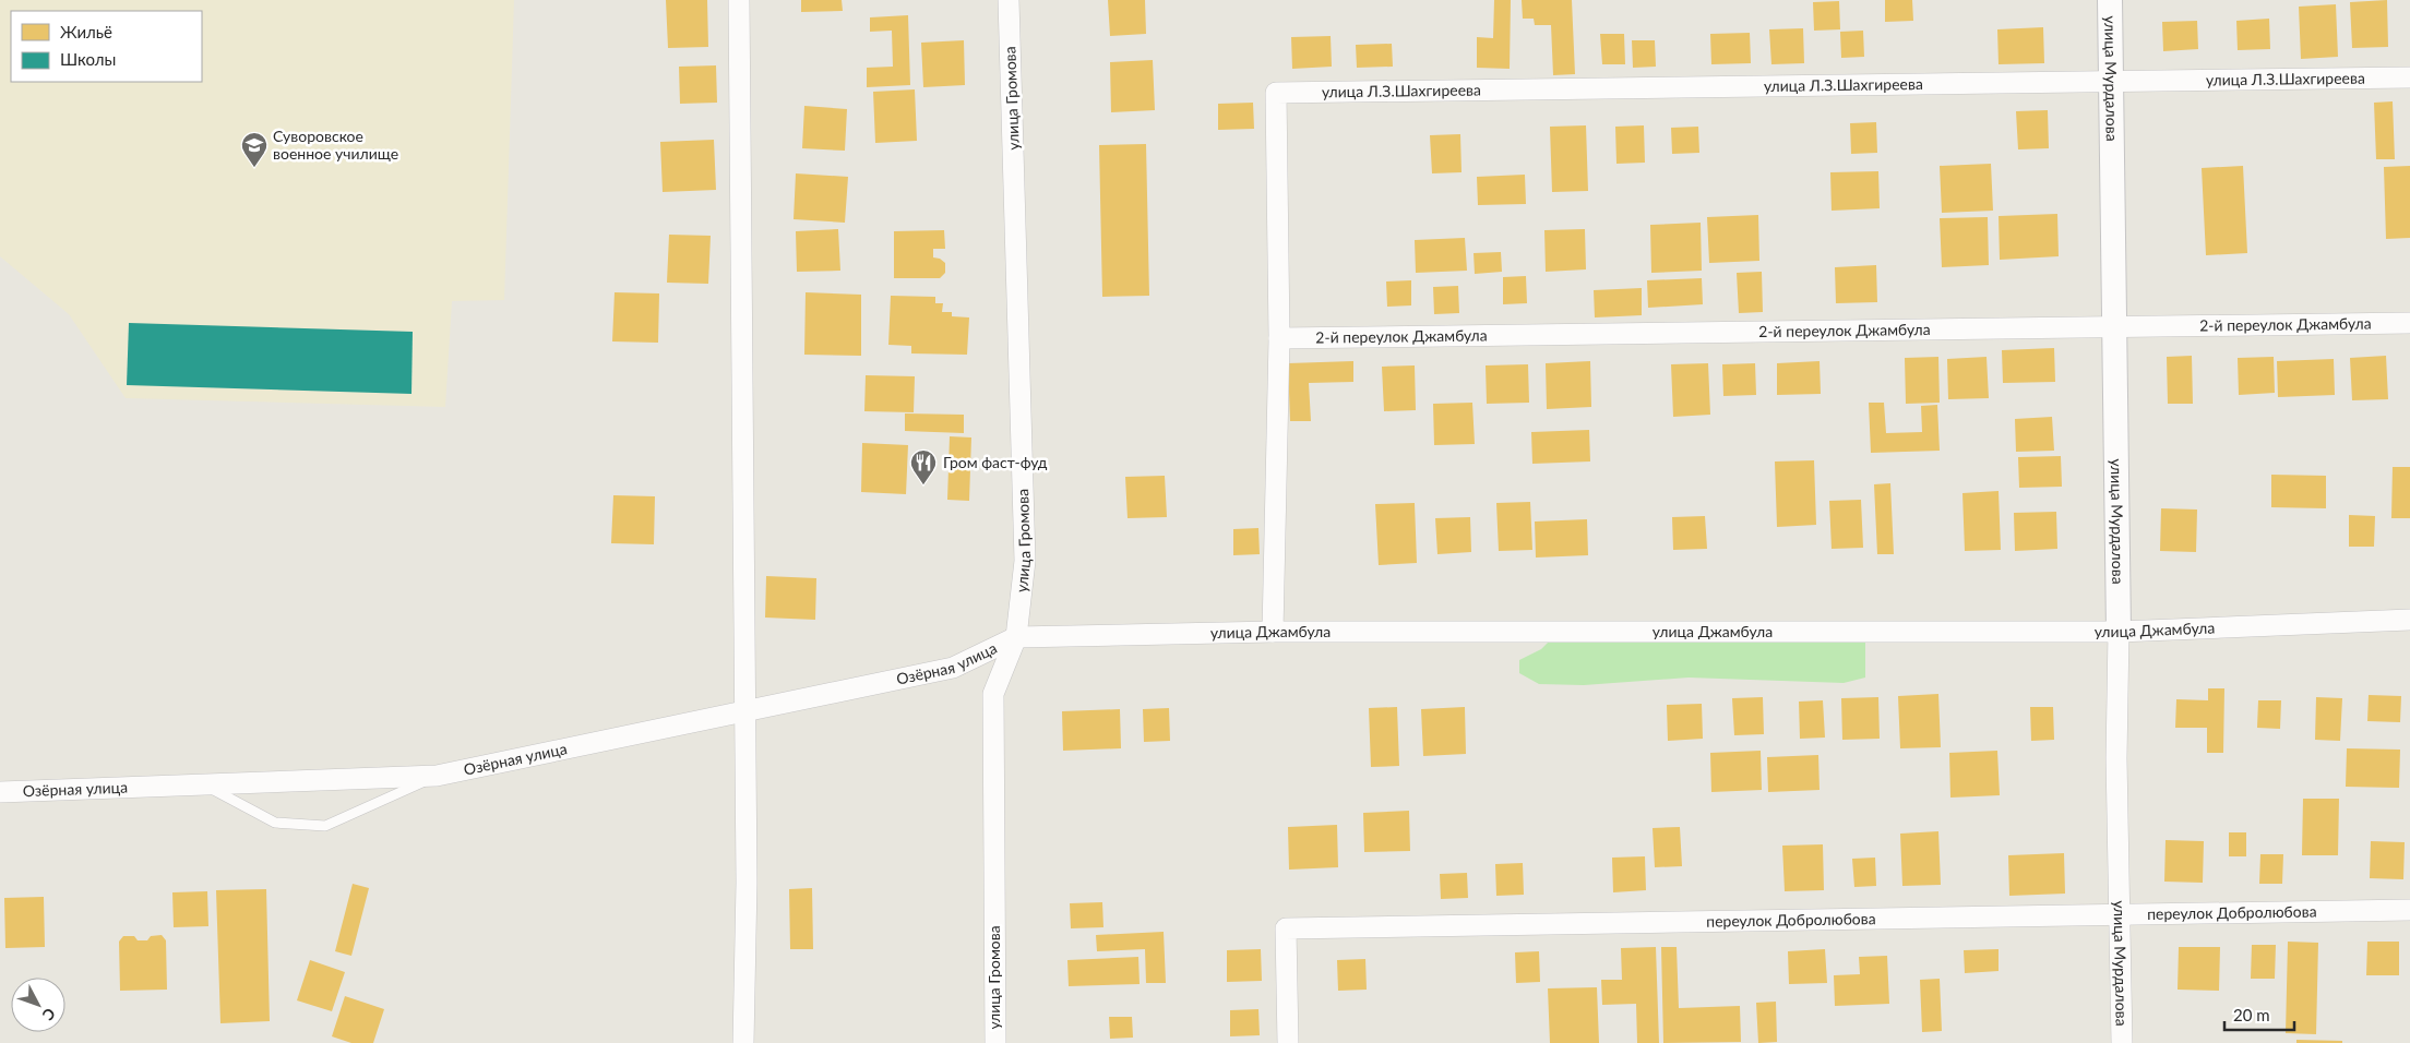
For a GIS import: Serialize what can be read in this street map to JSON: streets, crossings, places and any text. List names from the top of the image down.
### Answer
{
  "streets": {
    "street": [
      "улица Л.З.Шахгиреева",
      "улица Мурдалова",
      "улица Громова",
      "2-й переулок Джамбула",
      "улица Джамбула",
      "Озёрная улица",
      "переулок Добролюбова"
    ]
  },
  "crossings": [
    ["улица Л.З.Шахгиреева", "улица Мурдалова"],
    ["улица Л.З.Шахгиреева", "2-й переулок Джамбула"],
    ["улица Мурдалова", "2-й переулок Джамбула"],
    ["улица Мурдалова", "улица Джамбула"],
    ["улица Мурдалова", "переулок Добролюбова"],
    ["улица Громова", "улица Джамбула"],
    ["улица Громова", "Озёрная улица"],
    ["улица Джамбула", "Озёрная улица"]
  ],
  "places": {
    "school or university": ["Суворовское военное училище"],
    "restaurant": ["Гром фаст-фуд"]
  },
  "legend": ["Жильё", "Школы"],
  "scale_bar": "20 m",
  "north": "bottom right"
}
